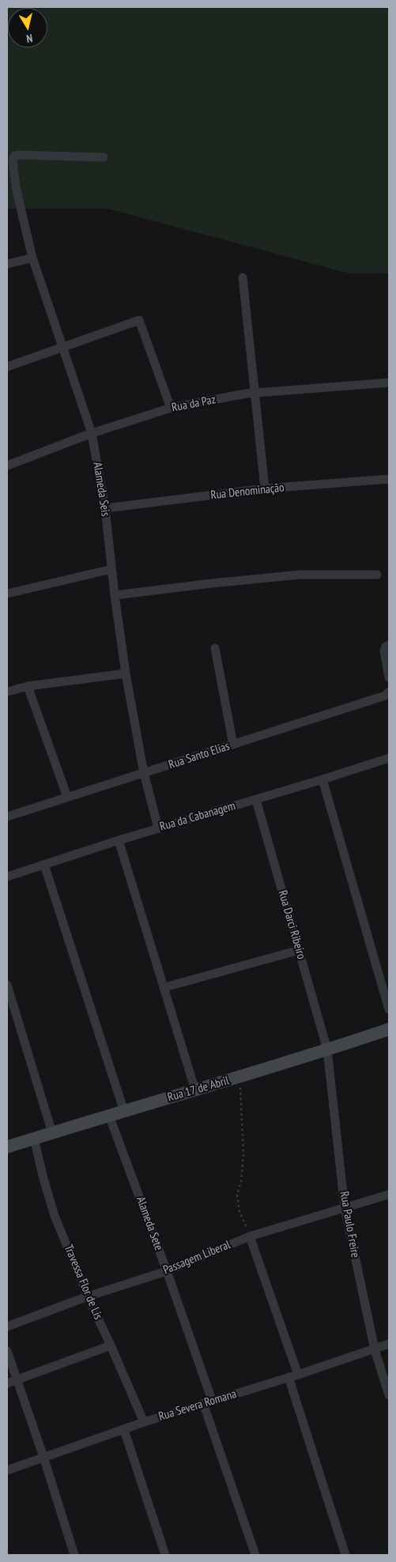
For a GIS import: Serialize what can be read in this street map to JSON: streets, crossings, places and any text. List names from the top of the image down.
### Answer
{
  "streets": {
    "street": [
      "Rua da Paz",
      "Alameda Seis",
      "Rua Denominação",
      "Rua Santo Elias",
      "Rua da Cabanagem",
      "Rua Darci Ribeiro",
      "Rua 17 de Abril",
      "Alameda Sete",
      "Rua Paulo Freire",
      "Passagem Liberal",
      "Travessa Flor de Lis",
      "Rua Severa Romana"
    ]
  },
  "crossings": [
    ["Rua da Paz", "Alameda Seis"],
    ["Alameda Seis", "Rua Denominação"],
    ["Alameda Seis", "Rua Santo Elias"],
    ["Alameda Seis", "Rua da Cabanagem"],
    ["Rua da Cabanagem", "Rua Darci Ribeiro"],
    ["Rua Darci Ribeiro", "Rua 17 de Abril"],
    ["Rua Darci Ribeiro", "Rua Paulo Freire"],
    ["Rua 17 de Abril", "Alameda Sete"],
    ["Rua 17 de Abril", "Rua Paulo Freire"],
    ["Rua 17 de Abril", "Travessa Flor de Lis"],
    ["Alameda Sete", "Passagem Liberal"],
    ["Alameda Sete", "Rua Severa Romana"],
    ["Rua Paulo Freire", "Passagem Liberal"],
    ["Rua Paulo Freire", "Rua Severa Romana"],
    ["Passagem Liberal", "Travessa Flor de Lis"],
    ["Travessa Flor de Lis", "Rua Severa Romana"]
  ],
  "north": "bottom"
}
